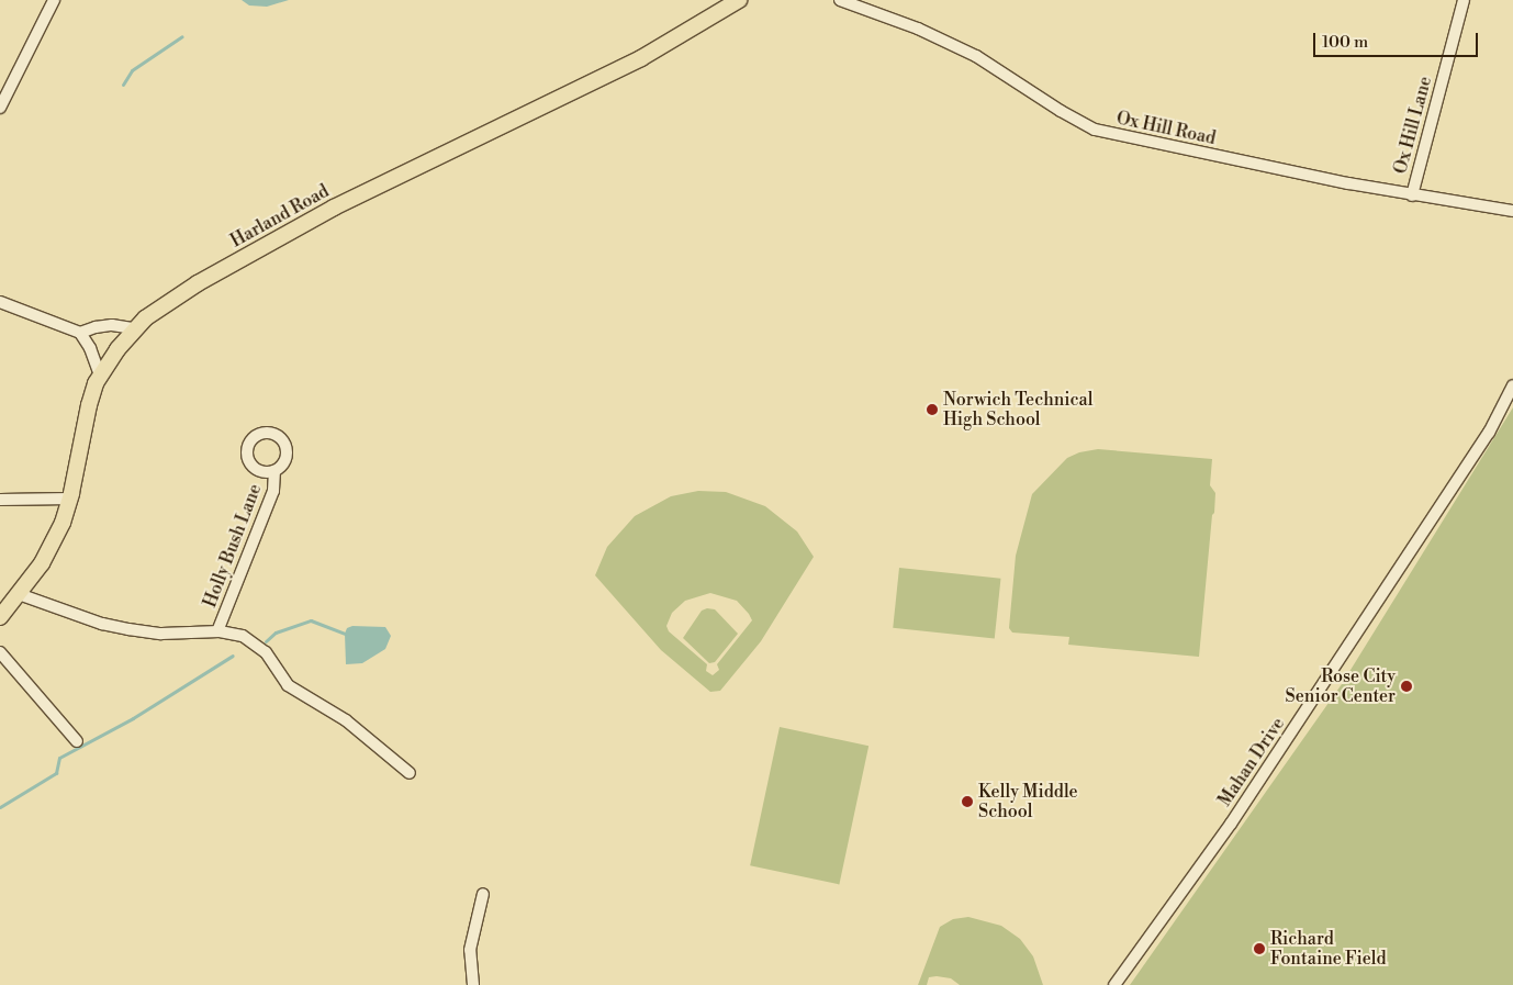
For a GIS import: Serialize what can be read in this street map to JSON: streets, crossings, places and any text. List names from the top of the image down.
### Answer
{
  "streets": {
    "main road": ["Harland Road"],
    "street": [
      "Ox Hill Lane",
      "Ox Hill Road",
      "Holly Bush Lane",
      "Mahan Drive"
    ]
  },
  "crossings": [
    ["Ox Hill Lane", "Ox Hill Road"]
  ],
  "places": [
    "Norwich Technical High School",
    "Rose City Senior Center",
    "Kelly Middle School",
    "Richard Fontaine Field"
  ],
  "scale_bar": "100 m"
}
